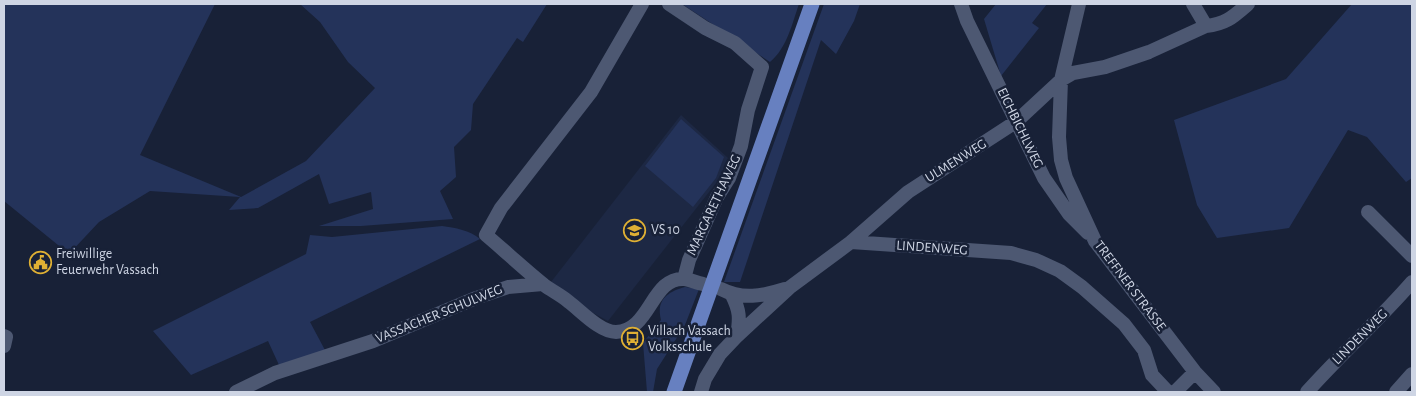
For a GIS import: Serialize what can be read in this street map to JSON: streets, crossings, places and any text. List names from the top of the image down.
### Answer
{
  "streets": {
    "street": [
      "EICHBICHLWEG",
      "ULMENWEG",
      "MARGARETHAWEG",
      "LINDENWEG",
      "TREFFNER STRASSE",
      "VASSACHER SCHULWEG"
    ]
  },
  "crossings": [
    ["EICHBICHLWEG", "ULMENWEG"],
    ["EICHBICHLWEG", "TREFFNER STRASSE"],
    ["ULMENWEG", "LINDENWEG"],
    ["ULMENWEG", "TREFFNER STRASSE"]
  ],
  "places": {
    "school or university": ["VS 10"],
    "public building": ["Freiwillige Feuerwehr Vassach"],
    "bus stop": ["Villach Vassach Volksschule"]
  }
}
